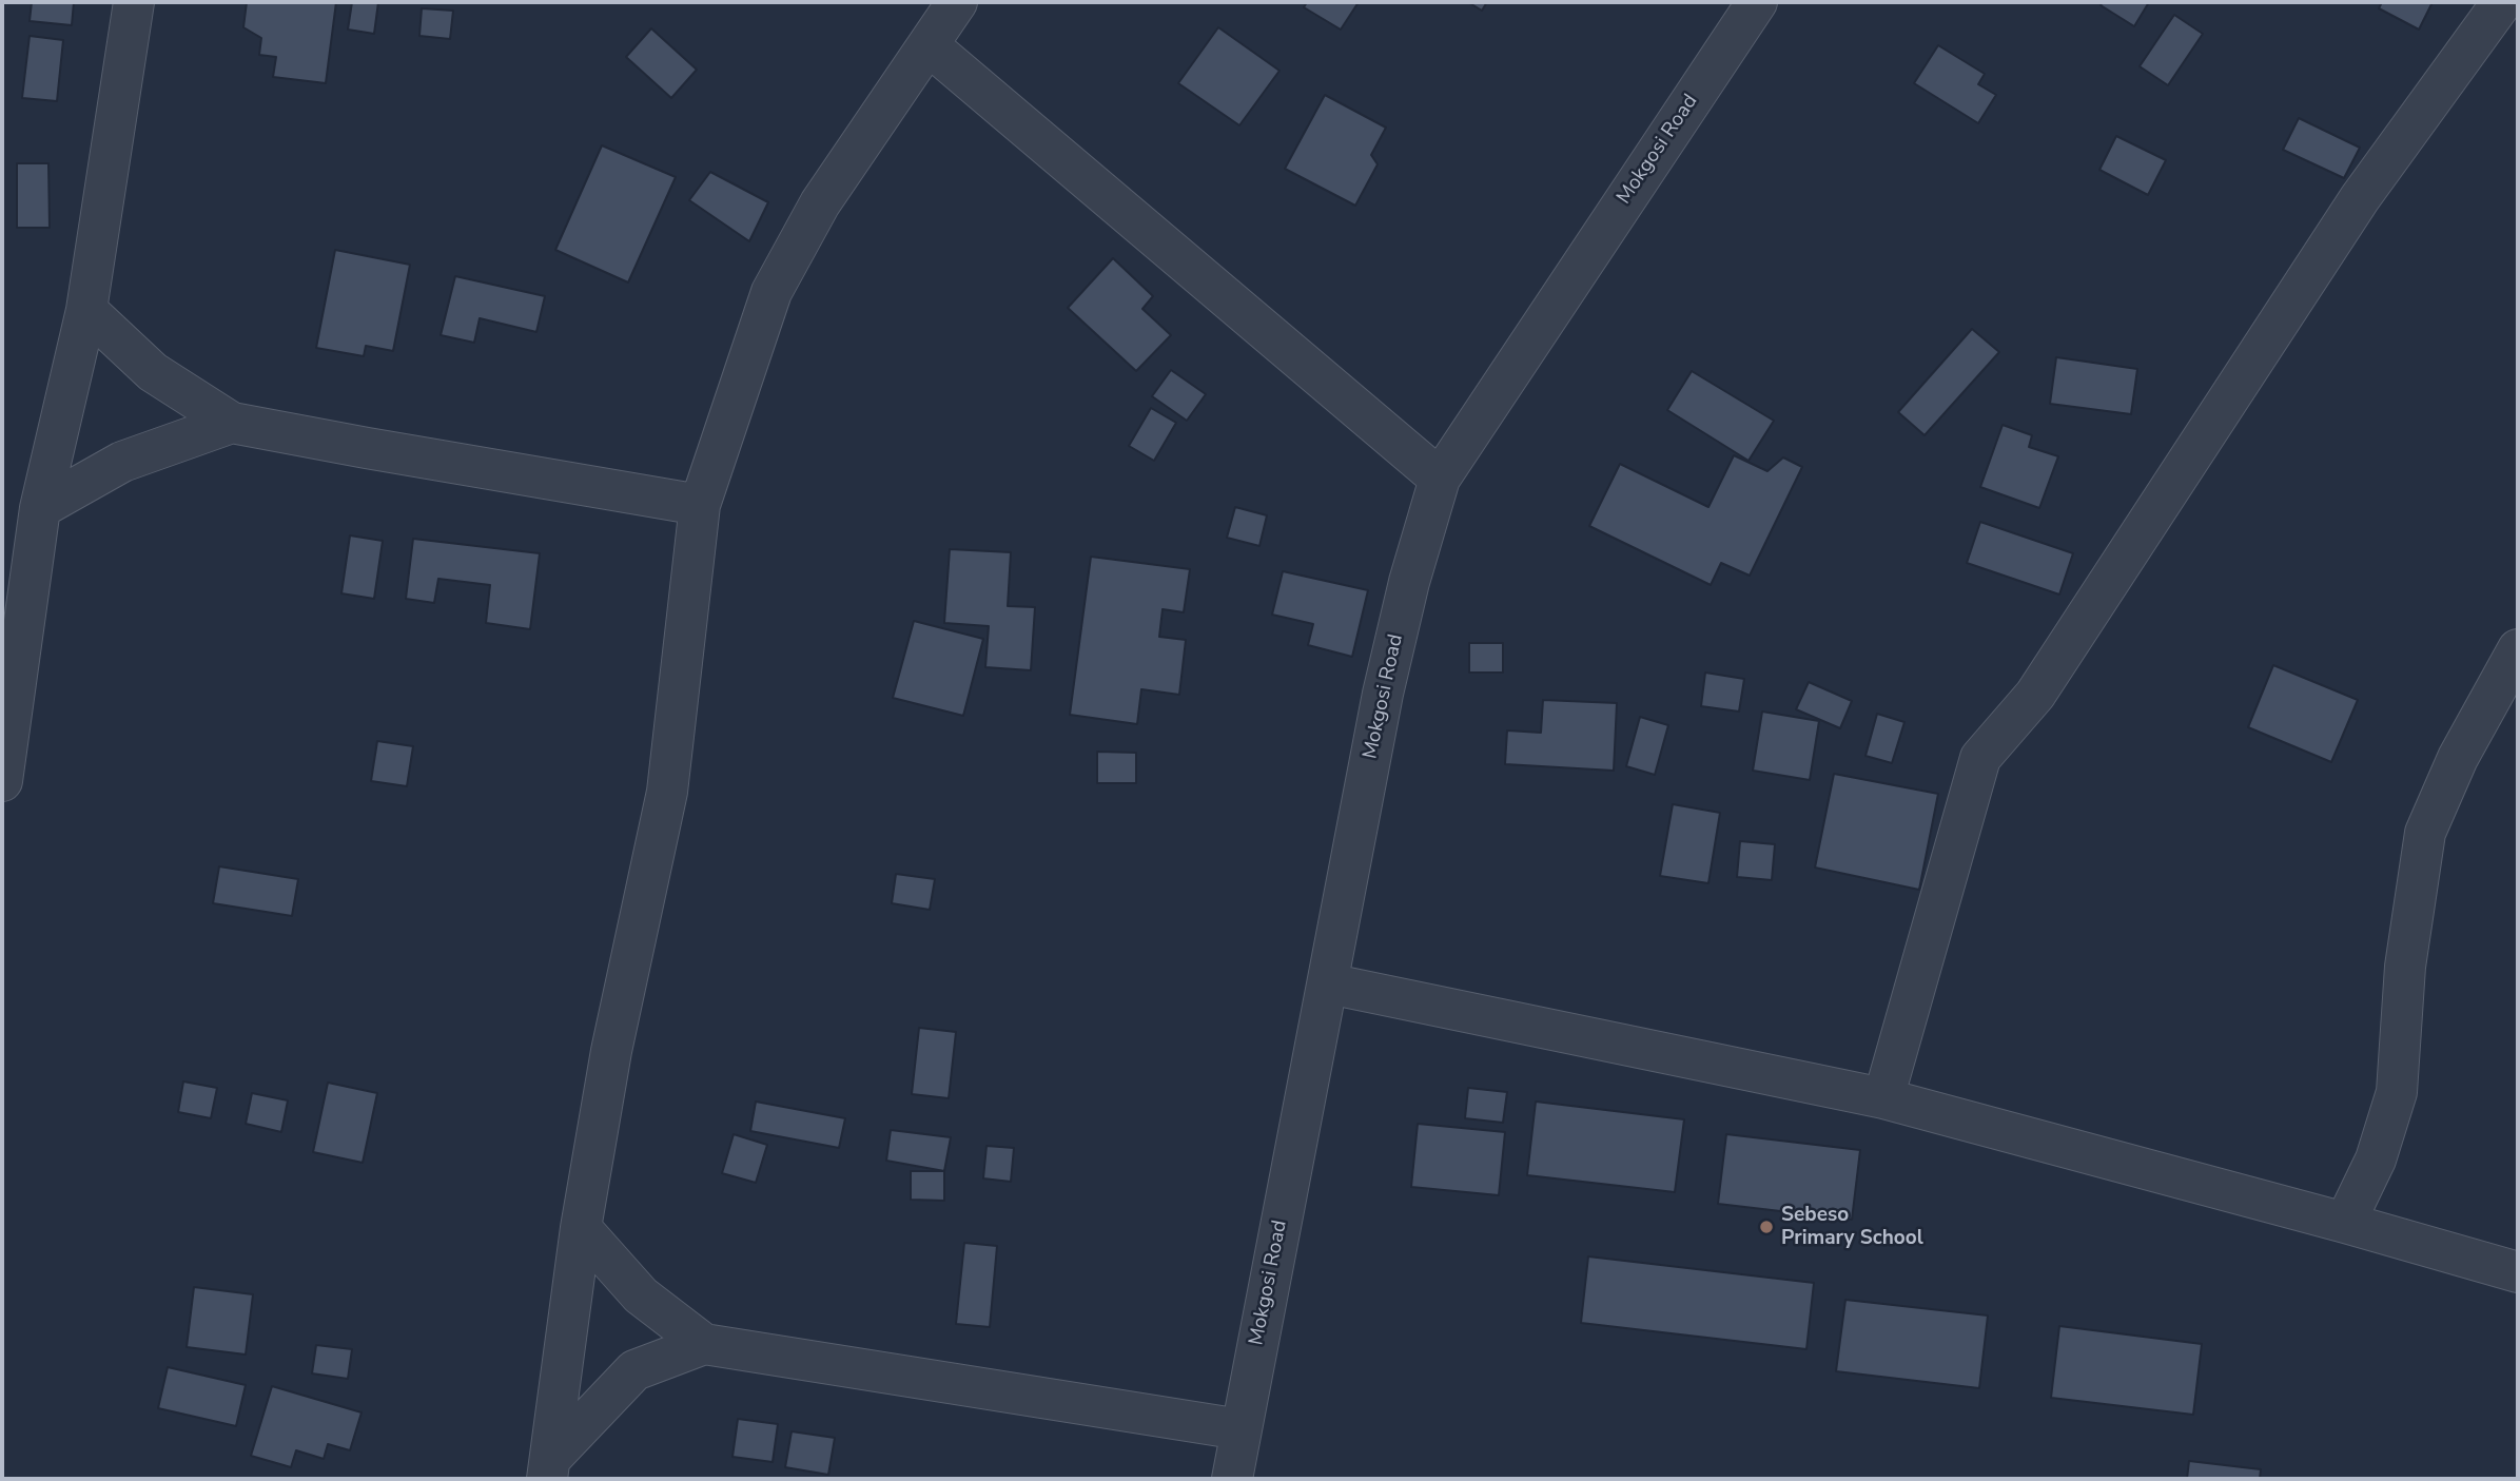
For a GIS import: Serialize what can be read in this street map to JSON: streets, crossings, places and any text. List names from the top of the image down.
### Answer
{
  "streets": {
    "street": ["Mokgosi Road"]
  },
  "places": ["Sebeso Primary School"]
}
